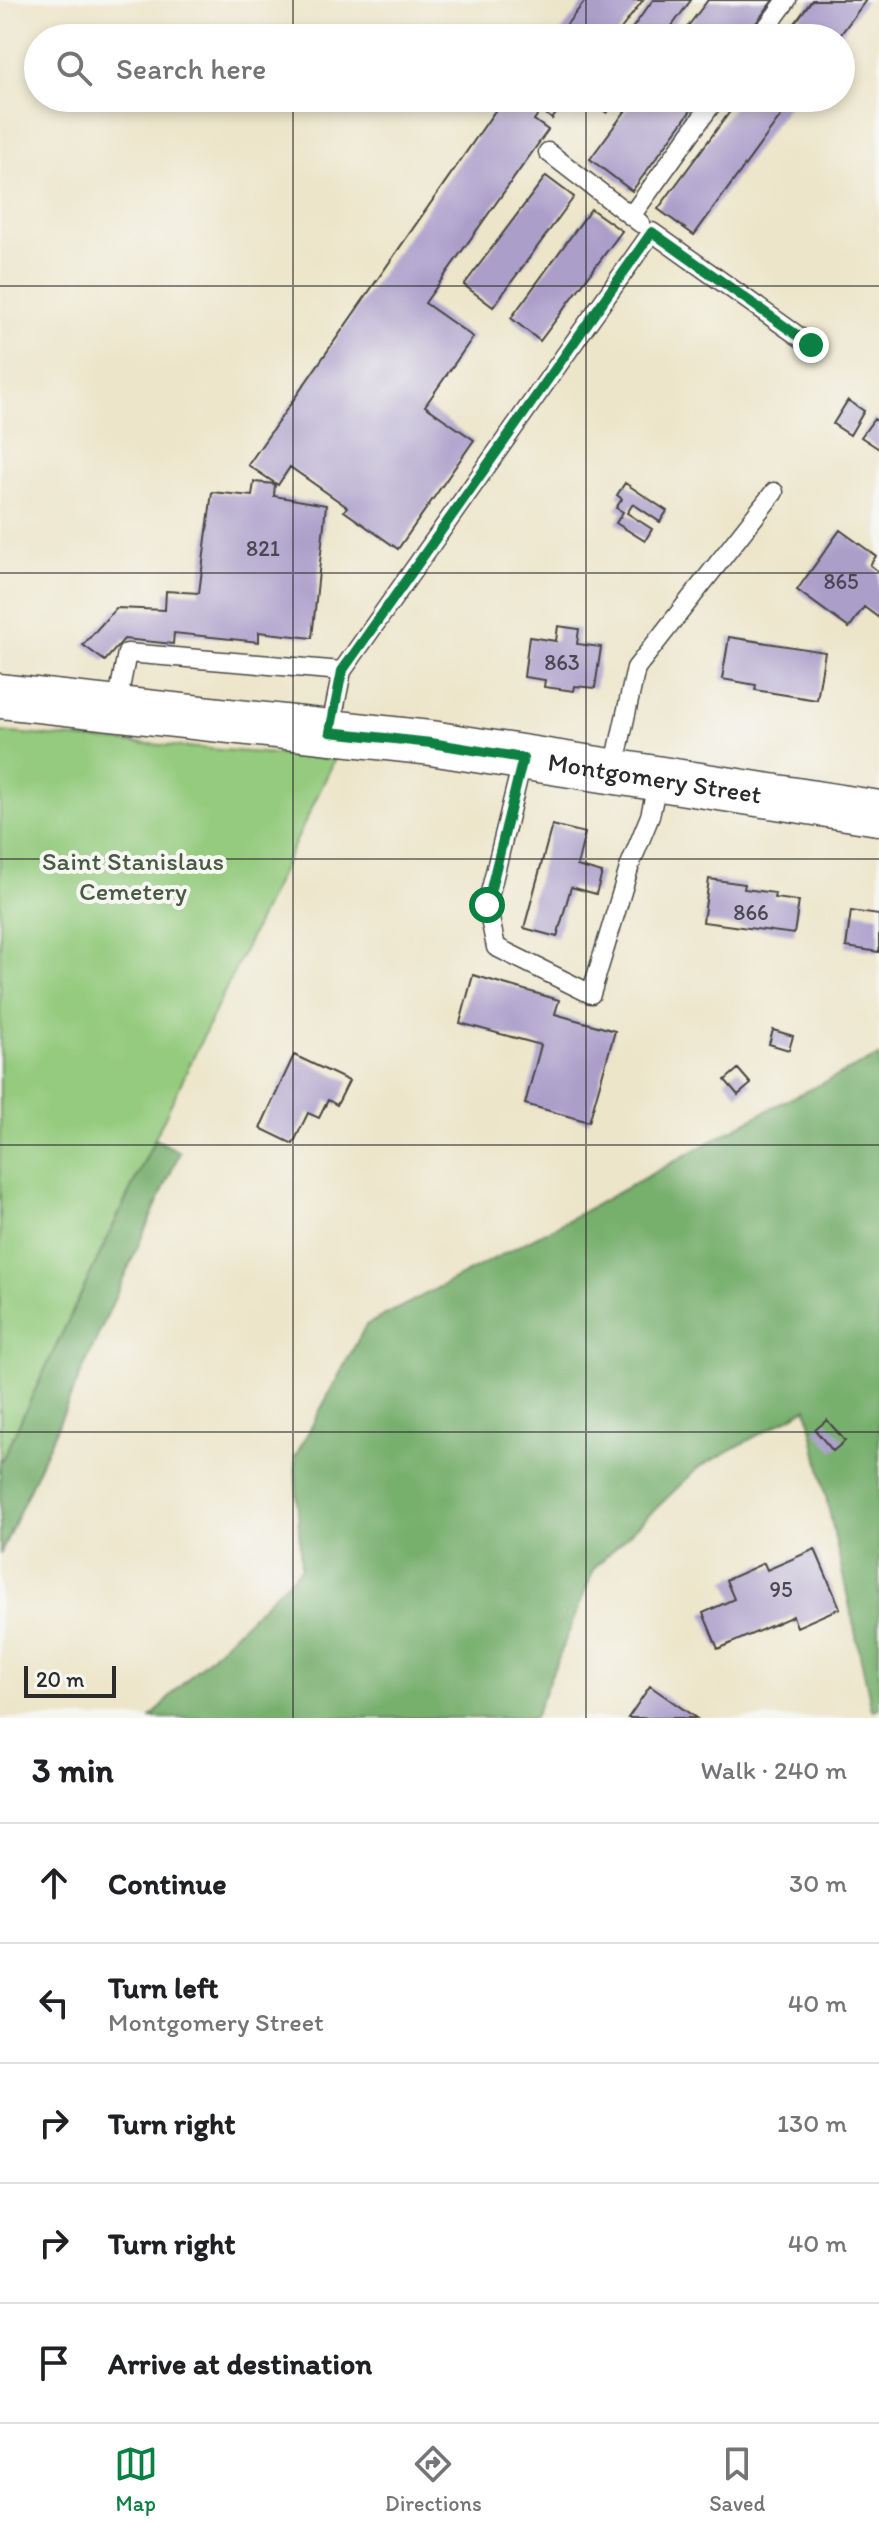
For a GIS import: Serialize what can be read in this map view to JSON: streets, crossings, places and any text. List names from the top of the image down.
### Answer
{
  "streets": {
    "main road": ["Montgomery Street"]
  },
  "parks": ["Saint Stanislaus Cemetery"],
  "house_numbers": [
    "821",
    "865",
    "863",
    "866",
    "95"
  ],
  "scale_bar": "20 m",
  "page": {
    "search": "Search here",
    "scale": "20 m",
    "heading": ["3 min", "Walk · 240 m"],
    "list": [
      ["Continue", "30 m"],
      ["Turn left", "Montgomery Street", "40 m"],
      ["Turn right", "130 m"],
      ["Turn right", "40 m"],
      "Arrive at destination"
    ],
    "nav": ["Map", "Directions", "Saved"]
  }
}
